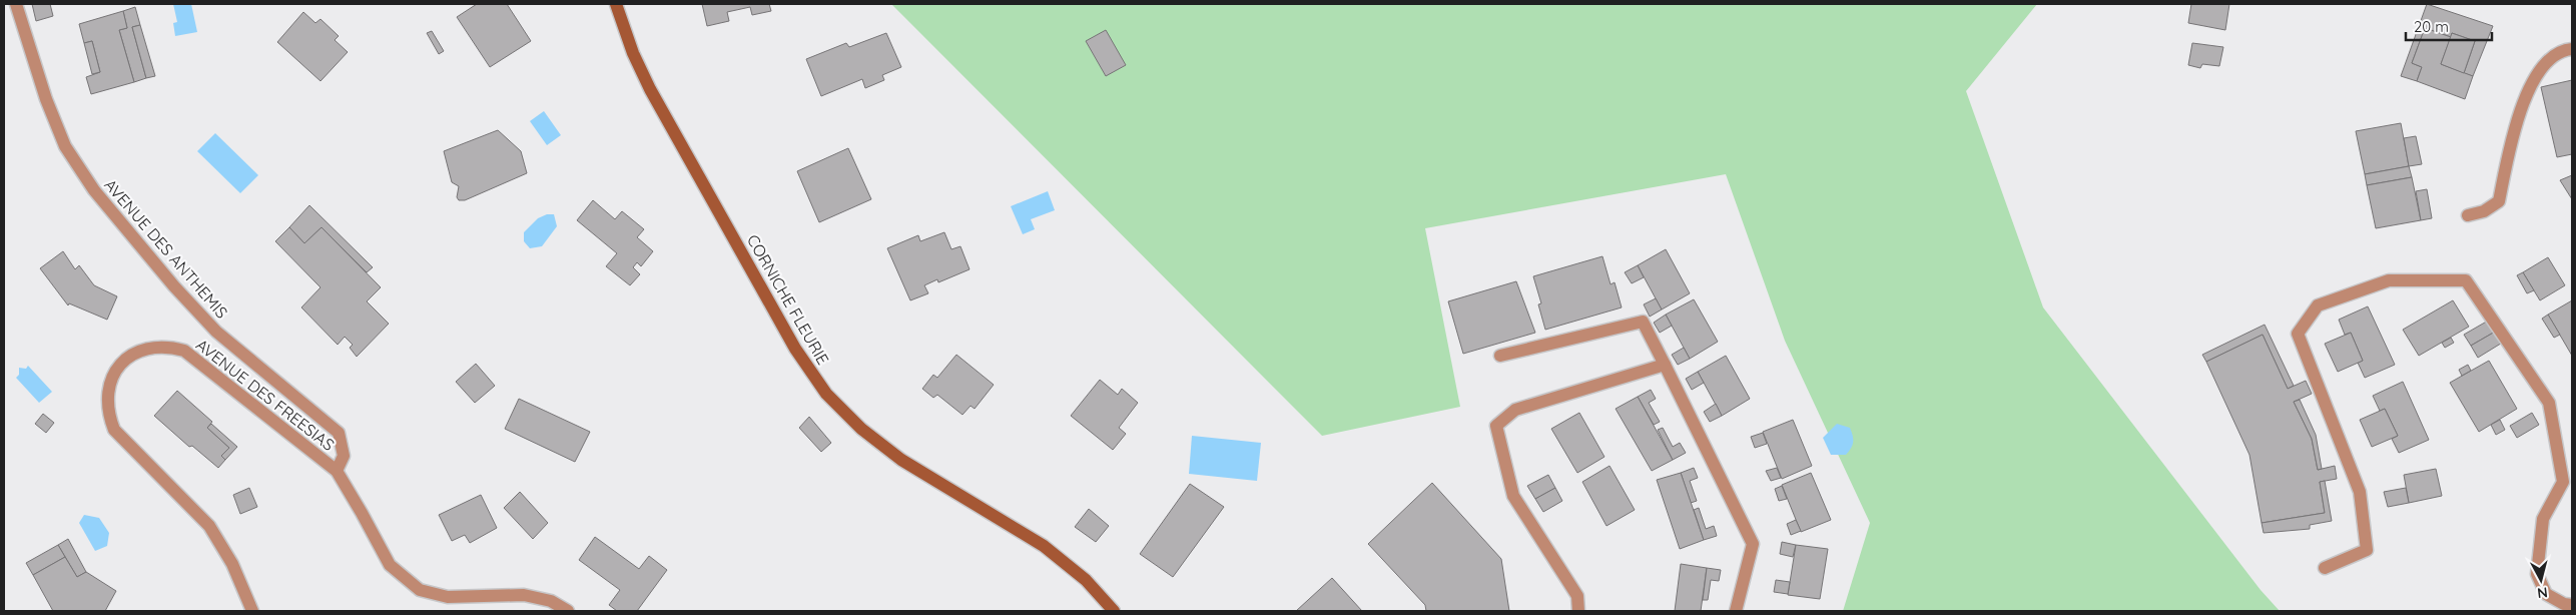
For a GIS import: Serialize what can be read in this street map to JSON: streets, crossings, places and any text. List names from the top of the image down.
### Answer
{
  "streets": {
    "main road": ["CORNICHE FLEURIE"],
    "street": ["AVENUE DES ANTHEMIS", "AVENUE DES FREESIAS"]
  },
  "crossings": [
    ["AVENUE DES ANTHEMIS", "AVENUE DES FREESIAS"]
  ],
  "scale_bar": "20 m",
  "north": "bottom"
}
